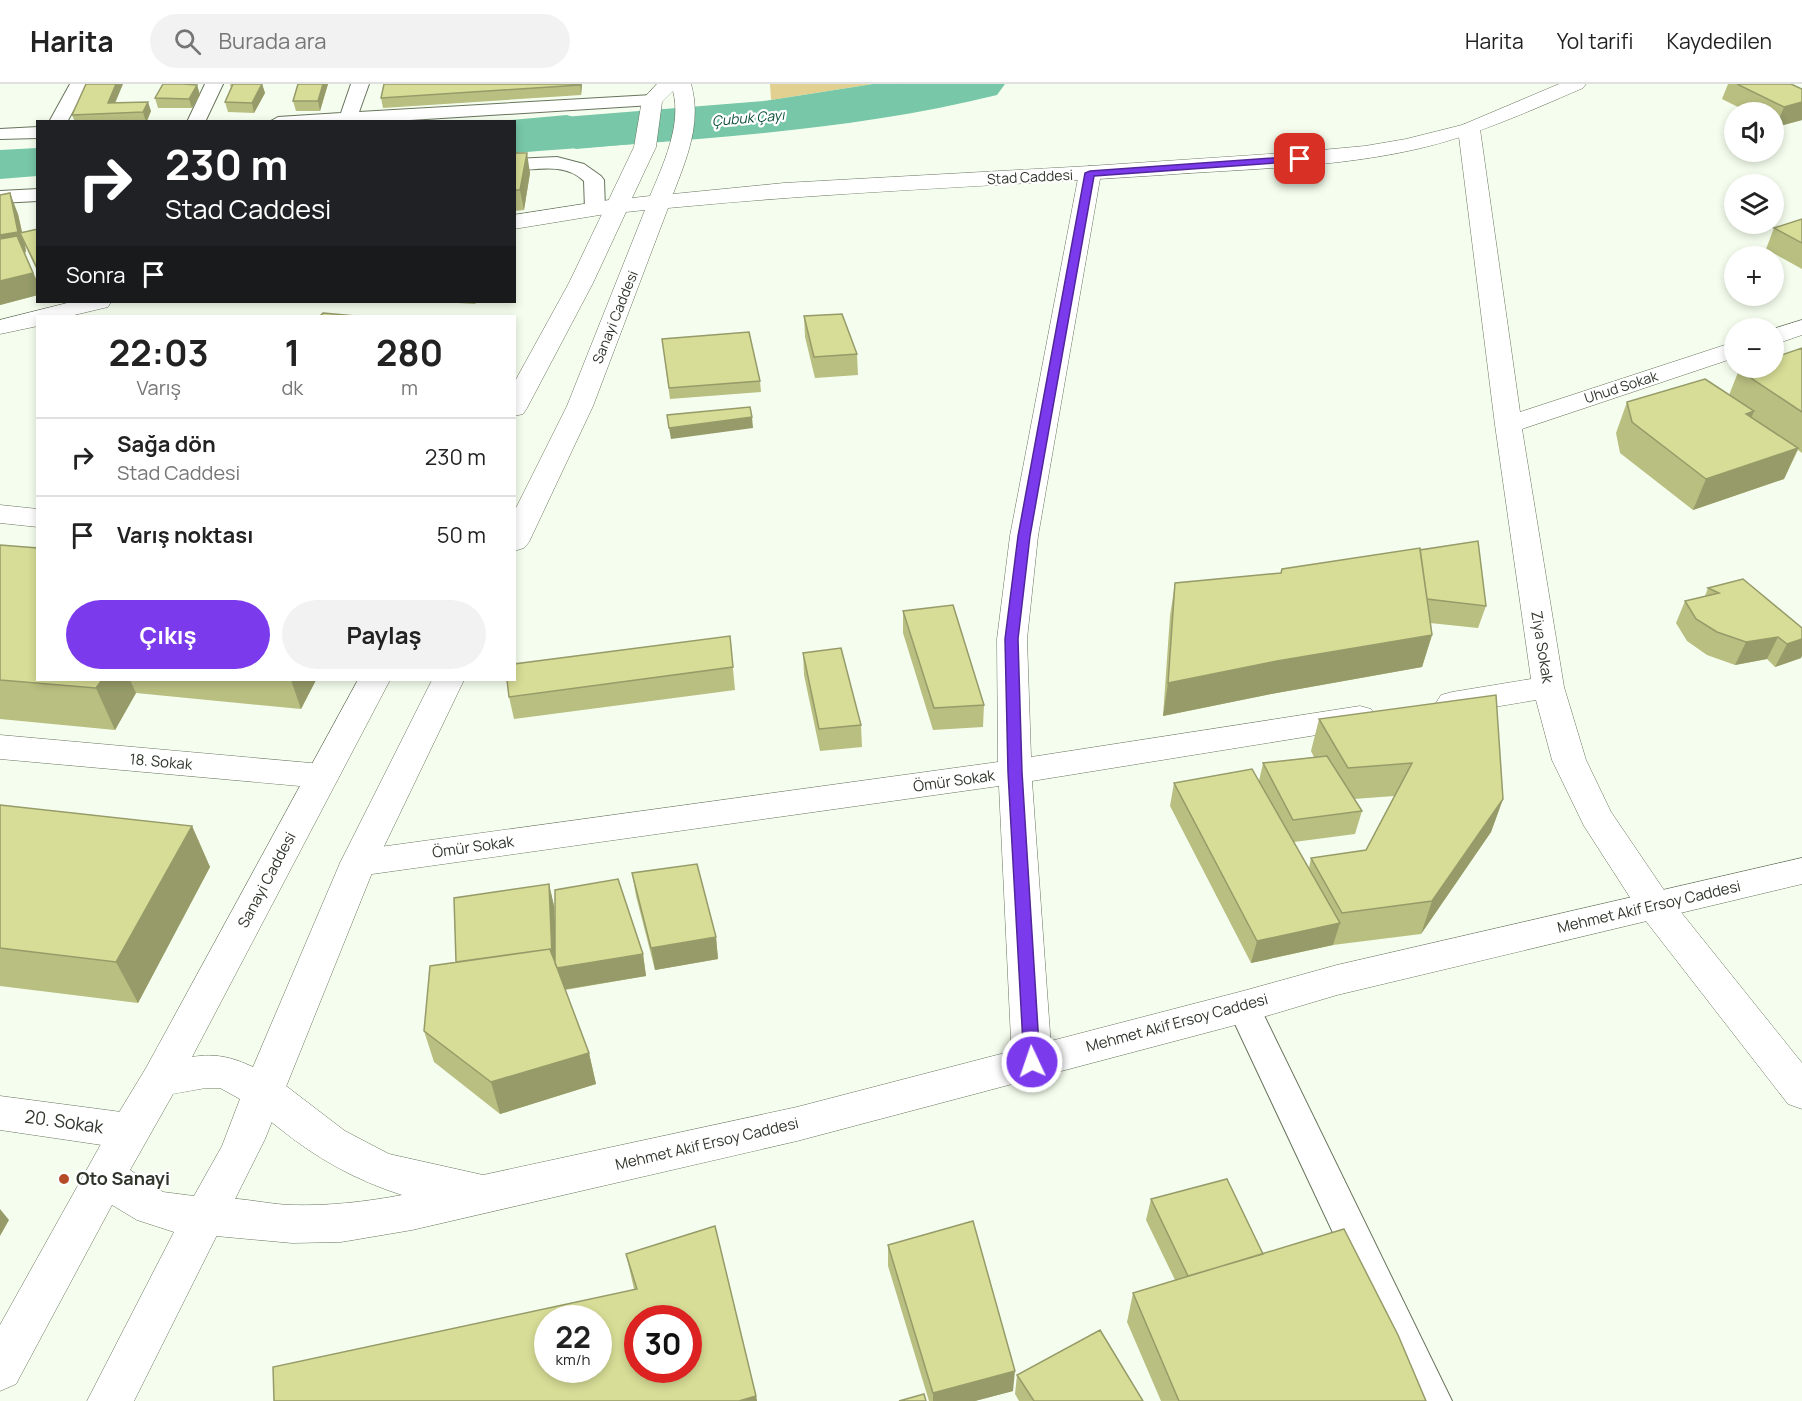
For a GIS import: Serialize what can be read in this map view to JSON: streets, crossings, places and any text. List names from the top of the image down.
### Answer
{
  "streets": {
    "street": [
      "Stad Caddesi",
      "Sanayi Caddesi",
      "Uhud Sokak",
      "Ziya Sokak",
      "18. Sokak",
      "Ömür Sokak",
      "Mehmet Akif Ersoy Caddesi",
      "20. Sokak"
    ]
  },
  "crossings": [
    ["Stad Caddesi", "Sanayi Caddesi"],
    ["Stad Caddesi", "Ziya Sokak"],
    ["Sanayi Caddesi", "18. Sokak"],
    ["Sanayi Caddesi", "20. Sokak"],
    ["Uhud Sokak", "Ziya Sokak"],
    ["Ziya Sokak", "Mehmet Akif Ersoy Caddesi"]
  ],
  "water": ["Çubuk Çayı"],
  "places": ["Oto Sanayi"],
  "page": {
    "header": "Harita",
    "search": "Burada ara",
    "nav": ["Harita", "Yol tarifi", "Kaydedilen"],
    "map_buttons": ["+", "−"],
    "turn": ["230 m", "Stad Caddesi"],
    "then": "Sonra",
    "eta": [
      "22:03",
      "Varış",
      "1",
      "dk",
      "280",
      "m"
    ],
    "list": [
      {
        "name": "Sağa dön",
        "note": "Stad Caddesi",
        "value": "230 m"
      },
      {
        "name": "Varış noktası",
        "value": "50 m"
      }
    ],
    "buttons": ["Çıkış", "Paylaş"],
    "speed": "22 km/h",
    "limit": "30"
  }
}
